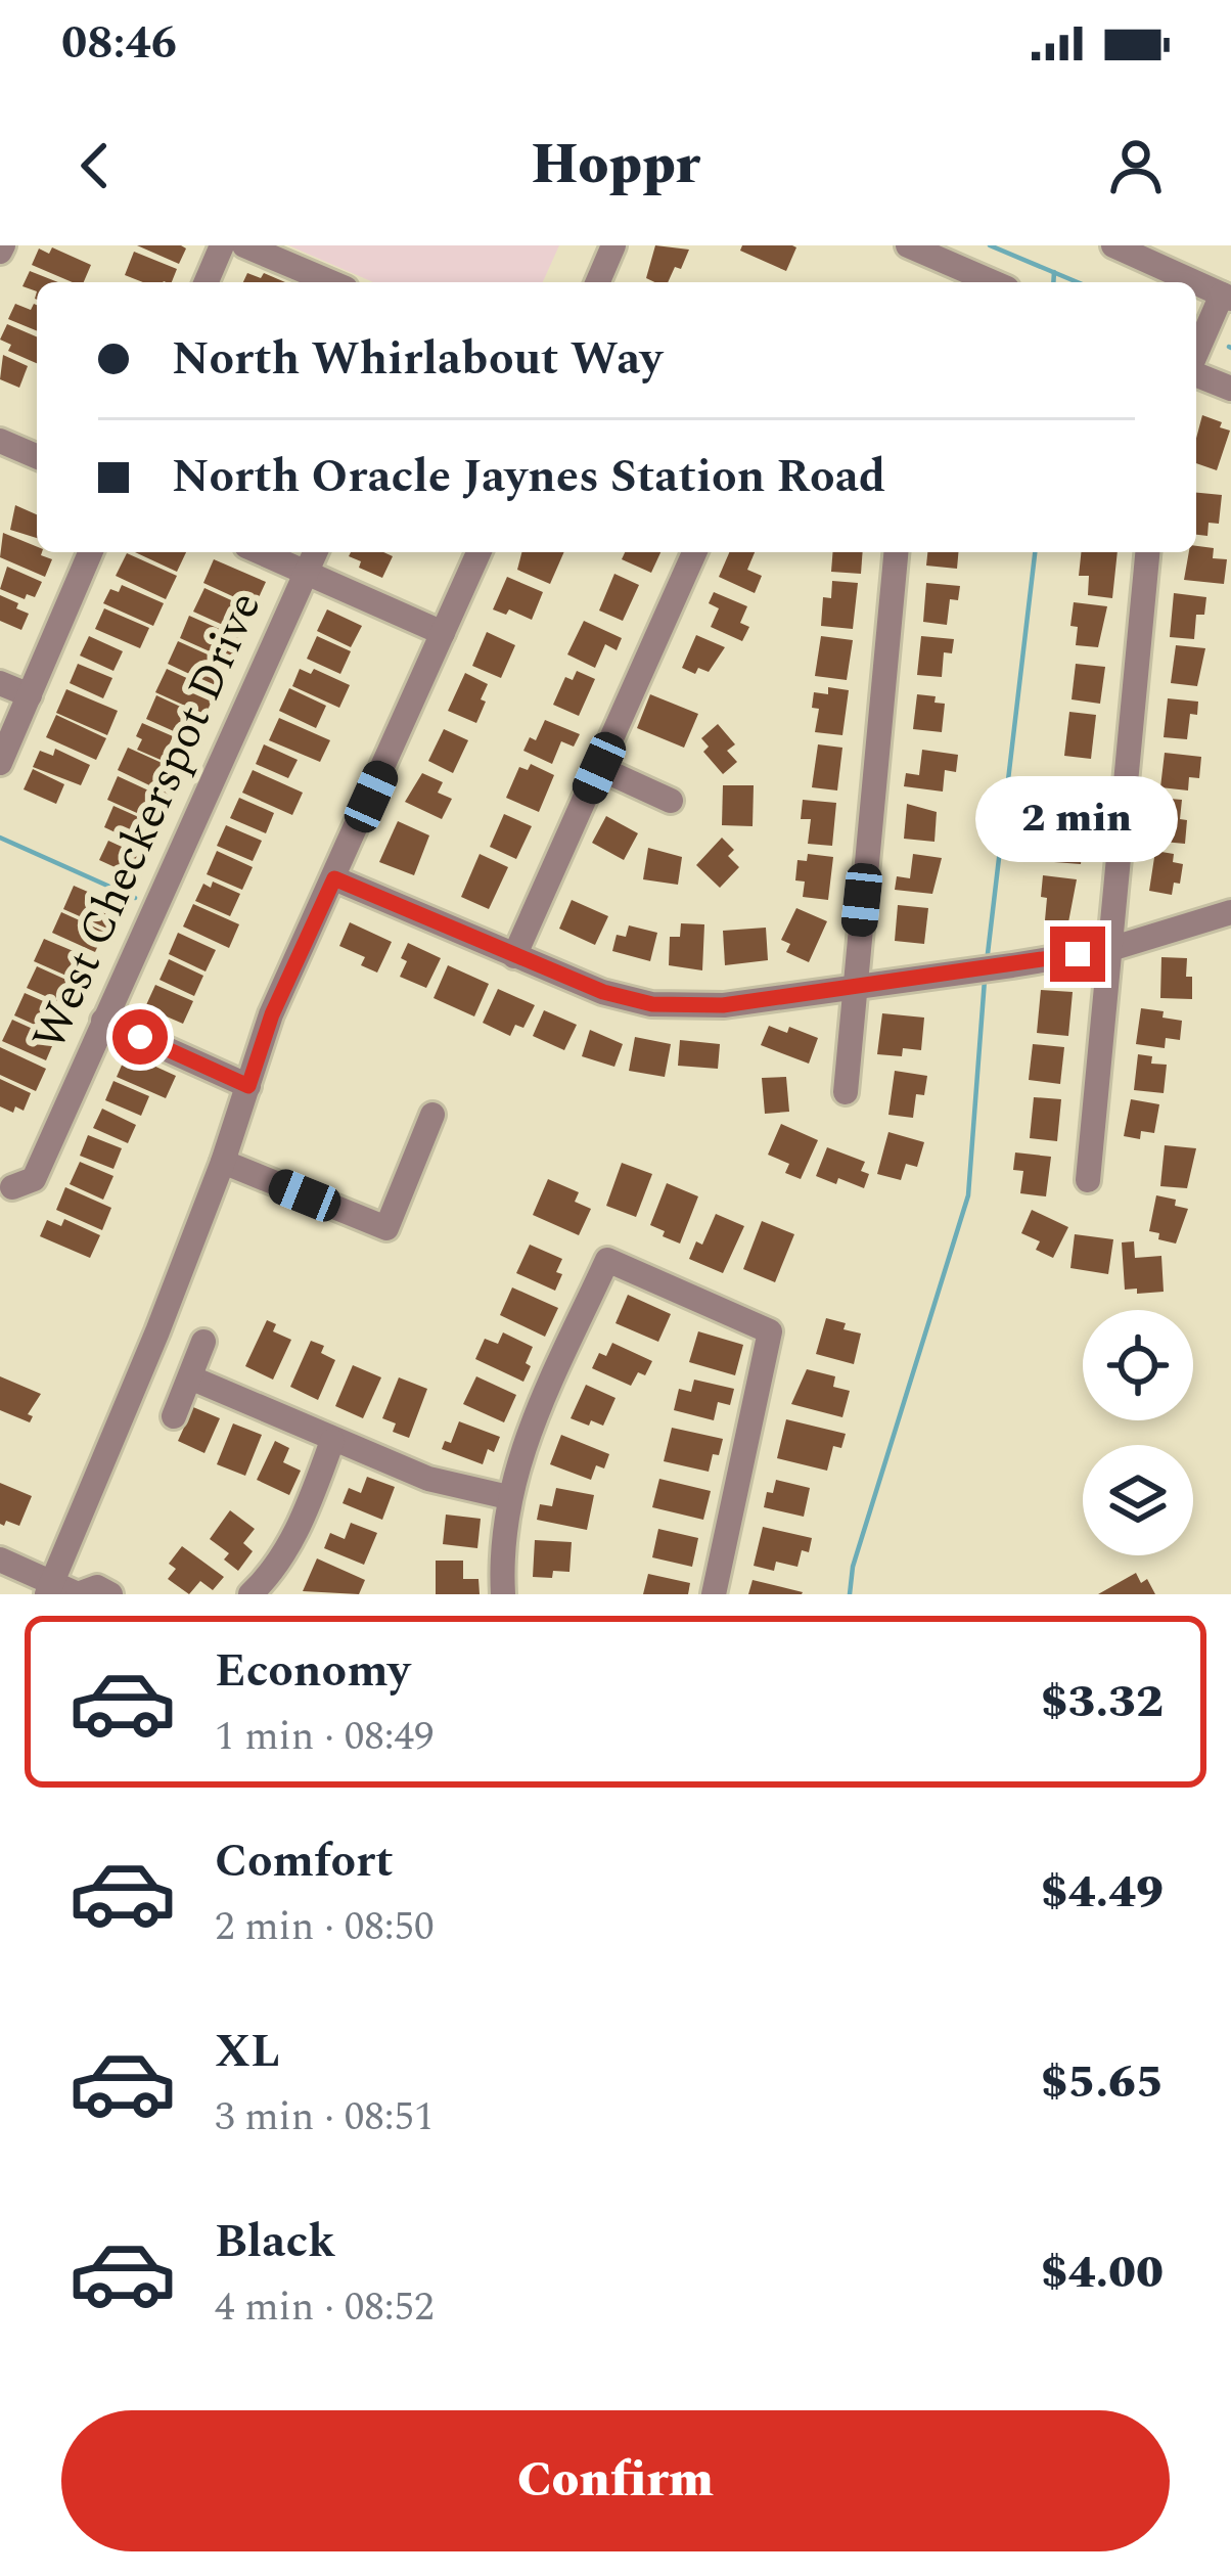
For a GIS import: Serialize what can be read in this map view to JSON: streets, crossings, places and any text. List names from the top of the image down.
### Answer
{
  "streets": {
    "street": ["West Checkerspot Drive"]
  },
  "page": {
    "status": "08:46",
    "header": "Hoppr",
    "banner": ["North Whirlabout Way", "North Oracle Jaynes Station Road"],
    "bubble": "2 min",
    "list": [
      {
        "name": "Economy",
        "note": "1 min · 08:49",
        "value": "$3.32"
      },
      {
        "name": "Comfort",
        "note": "2 min · 08:50",
        "value": "$4.49"
      },
      {
        "name": "XL",
        "note": "3 min · 08:51",
        "value": "$5.65"
      },
      {
        "name": "Black",
        "note": "4 min · 08:52",
        "value": "$4.00"
      }
    ],
    "buttons": "Confirm"
  }
}
